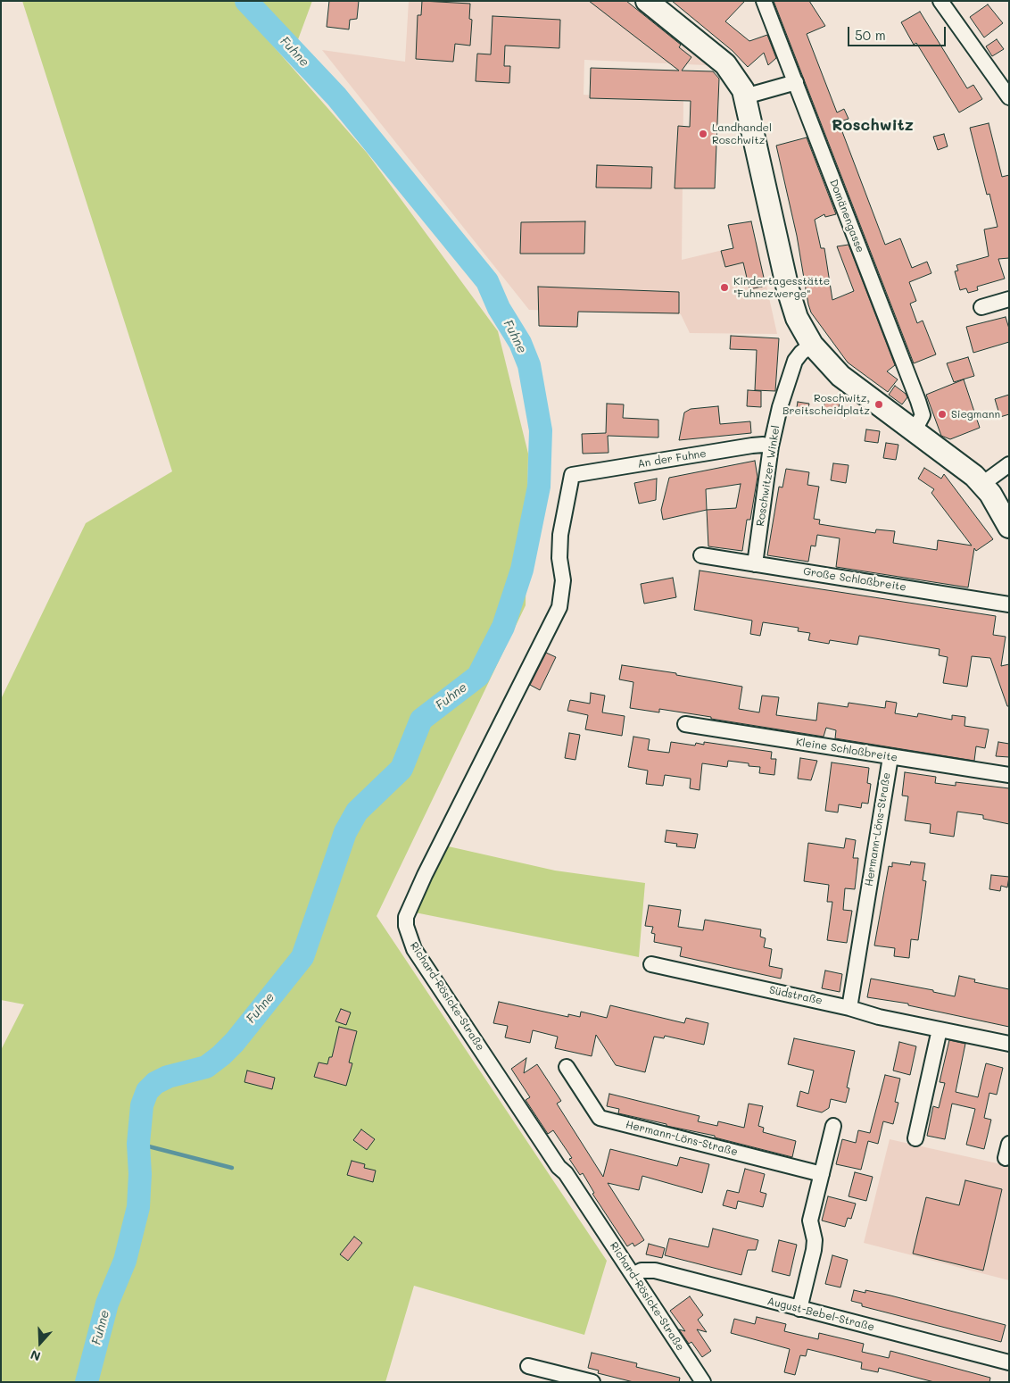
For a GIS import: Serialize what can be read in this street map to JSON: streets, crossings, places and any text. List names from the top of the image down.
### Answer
{
  "streets": {
    "street": [
      "Domänengasse",
      "An der Fuhne",
      "Roschwitzer Winkel",
      "Große Schloßbreite",
      "Kleine Schloßbreite",
      "Hermann-Löns-Straße",
      "Südstraße",
      "Richard-Rösicke-Straße",
      "August-Bebel-Straße"
    ]
  },
  "crossings": [
    ["An der Fuhne", "Roschwitzer Winkel"],
    ["An der Fuhne", "Richard-Rösicke-Straße"],
    ["Roschwitzer Winkel", "Große Schloßbreite"],
    ["Kleine Schloßbreite", "Hermann-Löns-Straße"],
    ["Hermann-Löns-Straße", "Südstraße"],
    ["Richard-Rösicke-Straße", "August-Bebel-Straße"]
  ],
  "districts": ["Roschwitz"],
  "water": ["Fuhne"],
  "places": [
    "Landhandel Roschwitz",
    "Kindertagesstätte \"Fuhnezwerge\"",
    "Roschwitz, Breitscheidplatz",
    "Siegmann"
  ],
  "scale_bar": "50 m",
  "north": "bottom"
}
